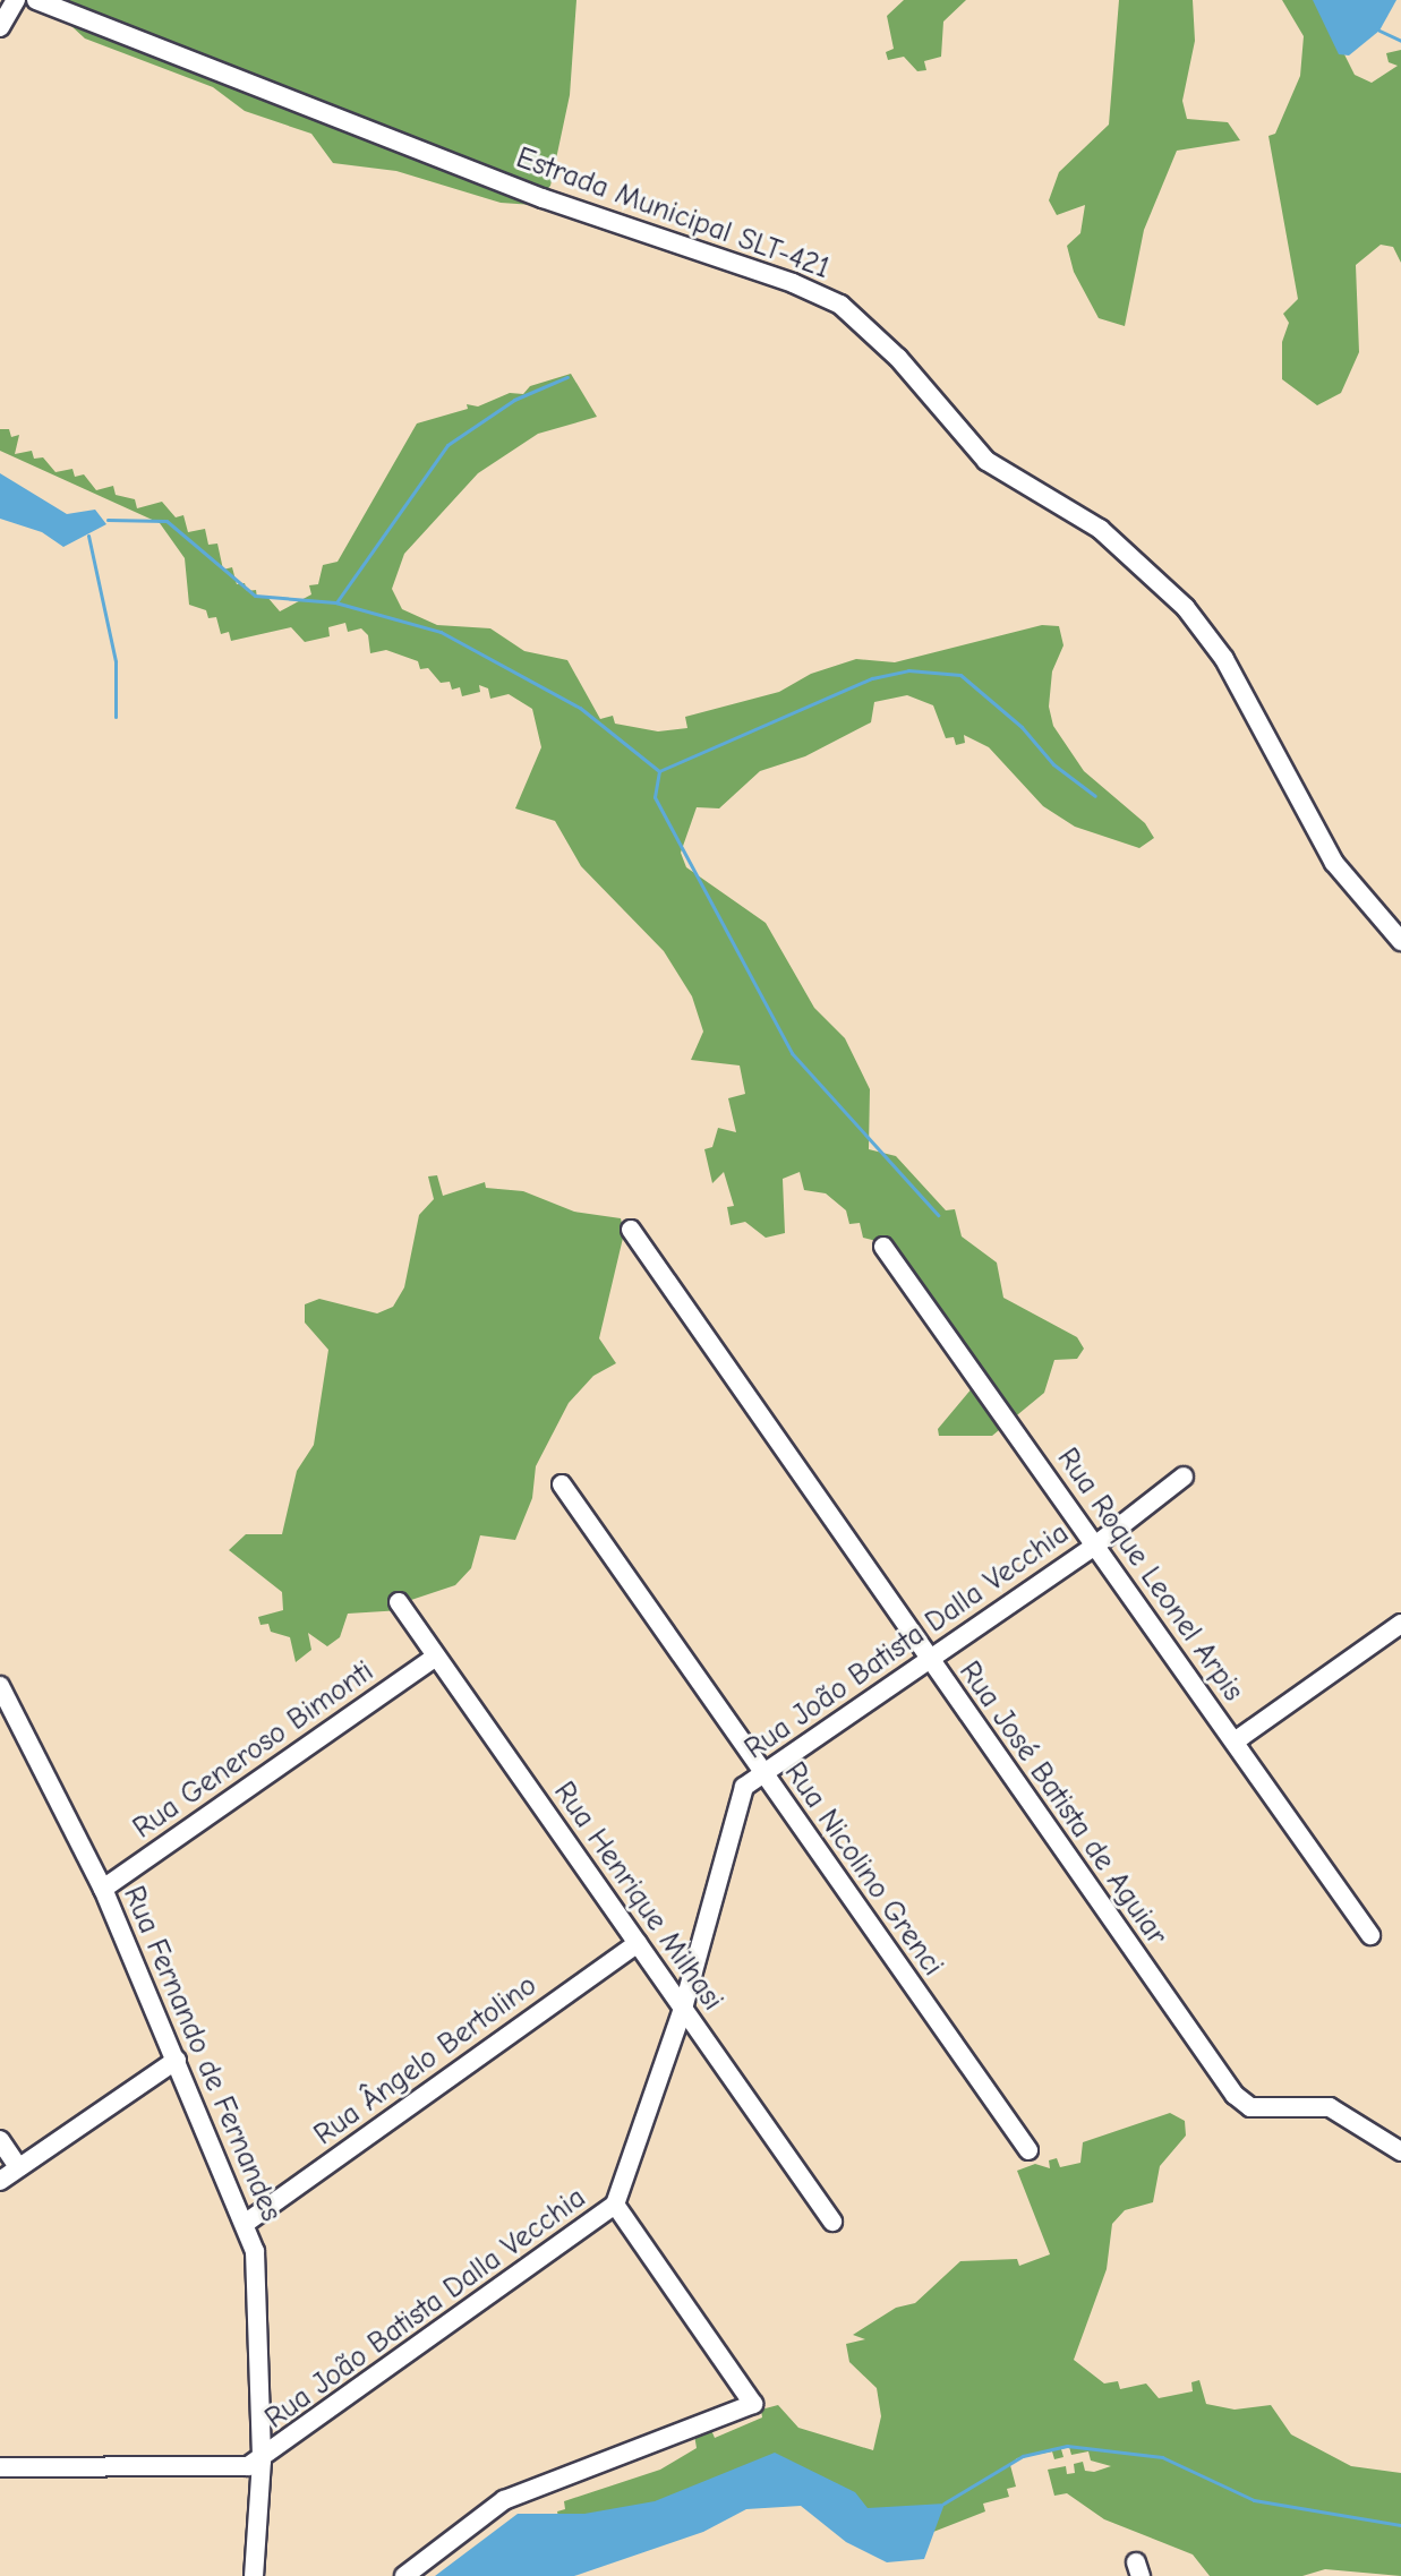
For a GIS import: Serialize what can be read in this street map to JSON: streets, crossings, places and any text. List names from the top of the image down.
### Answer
{
  "streets": {
    "street": [
      "Estrada Municipal SLT-421",
      "Rua Roque Leonel Arpis",
      "Rua João Batista Dalla Vecchia",
      "Rua Generoso Bimonti",
      "Rua José Batista de Aguiar",
      "Rua Nicolino Grenci",
      "Rua Henrique Milhasi",
      "Rua Fernando de Fernandes",
      "Rua Ângelo Bertolino"
    ]
  },
  "crossings": [
    ["Rua Roque Leonel Arpis", "Rua João Batista Dalla Vecchia"],
    ["Rua João Batista Dalla Vecchia", "Rua José Batista de Aguiar"],
    ["Rua João Batista Dalla Vecchia", "Rua Nicolino Grenci"],
    ["Rua João Batista Dalla Vecchia", "Rua Henrique Milhasi"],
    ["Rua João Batista Dalla Vecchia", "Rua Fernando de Fernandes"],
    ["Rua Generoso Bimonti", "Rua Henrique Milhasi"],
    ["Rua Generoso Bimonti", "Rua Fernando de Fernandes"],
    ["Rua Henrique Milhasi", "Rua Ângelo Bertolino"],
    ["Rua Fernando de Fernandes", "Rua Ângelo Bertolino"]
  ]
}
